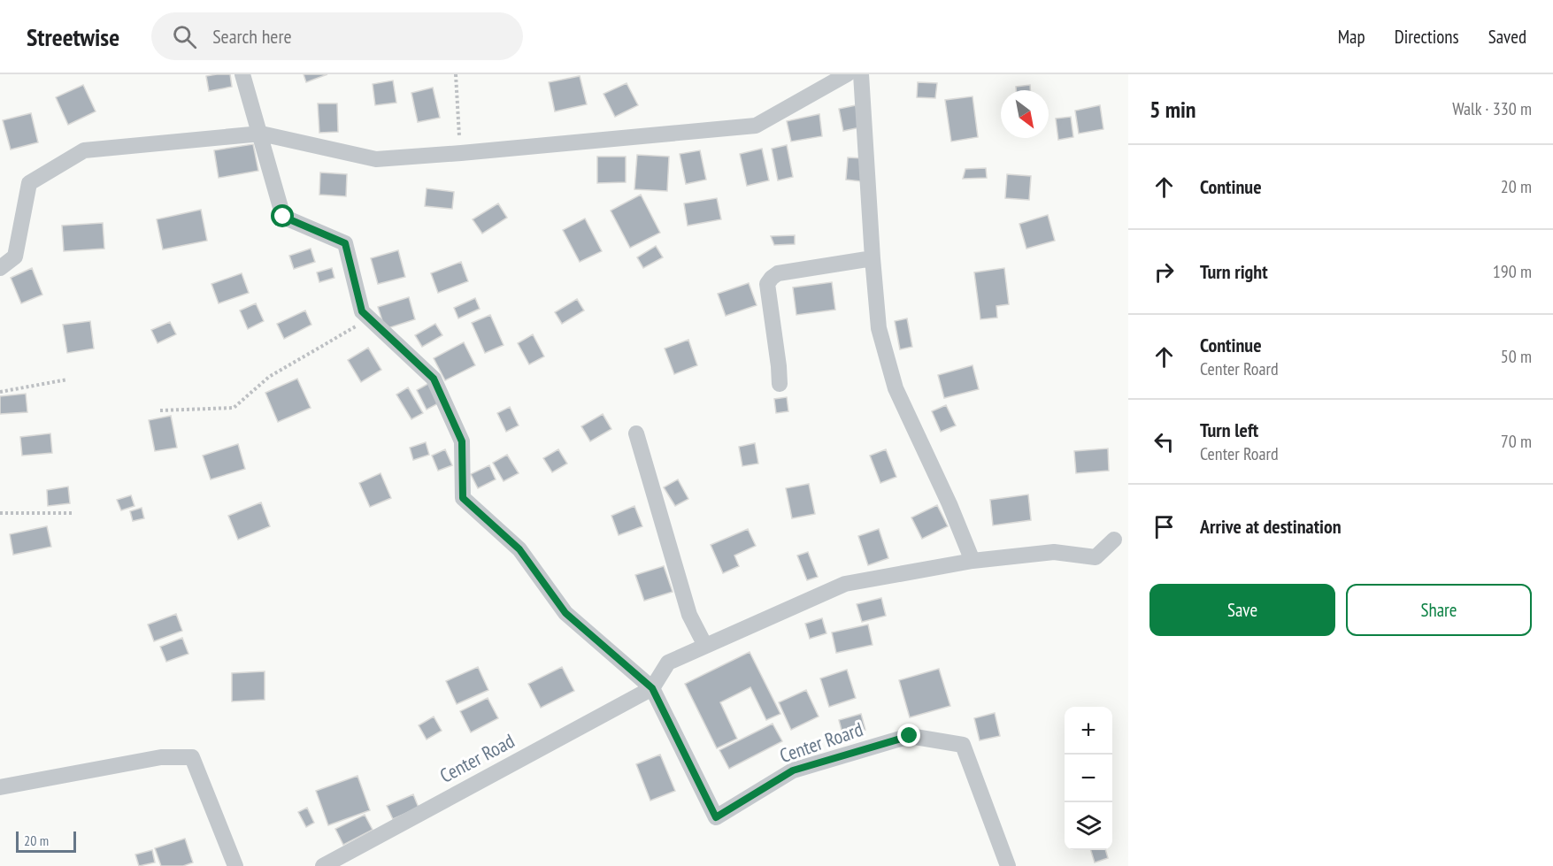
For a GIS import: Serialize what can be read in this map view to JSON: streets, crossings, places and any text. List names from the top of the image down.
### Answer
{
  "streets": {
    "street": ["Center Roard", "Center Road"]
  },
  "crossings": [
    ["Center Roard", "Center Road"]
  ],
  "scale_bar": "20 m",
  "north": "bottom right",
  "page": {
    "header": "Streetwise",
    "search": "Search here",
    "nav": ["Map", "Directions", "Saved"],
    "heading": ["5 min", "Walk · 330 m"],
    "list": [
      ["Continue", "20 m"],
      ["Turn right", "190 m"],
      ["Continue", "Center Roard", "50 m"],
      ["Turn left", "Center Roard", "70 m"],
      "Arrive at destination"
    ],
    "buttons": ["Save", "Share"],
    "map_buttons": ["+", "−"],
    "scale": "20 m"
  }
}
